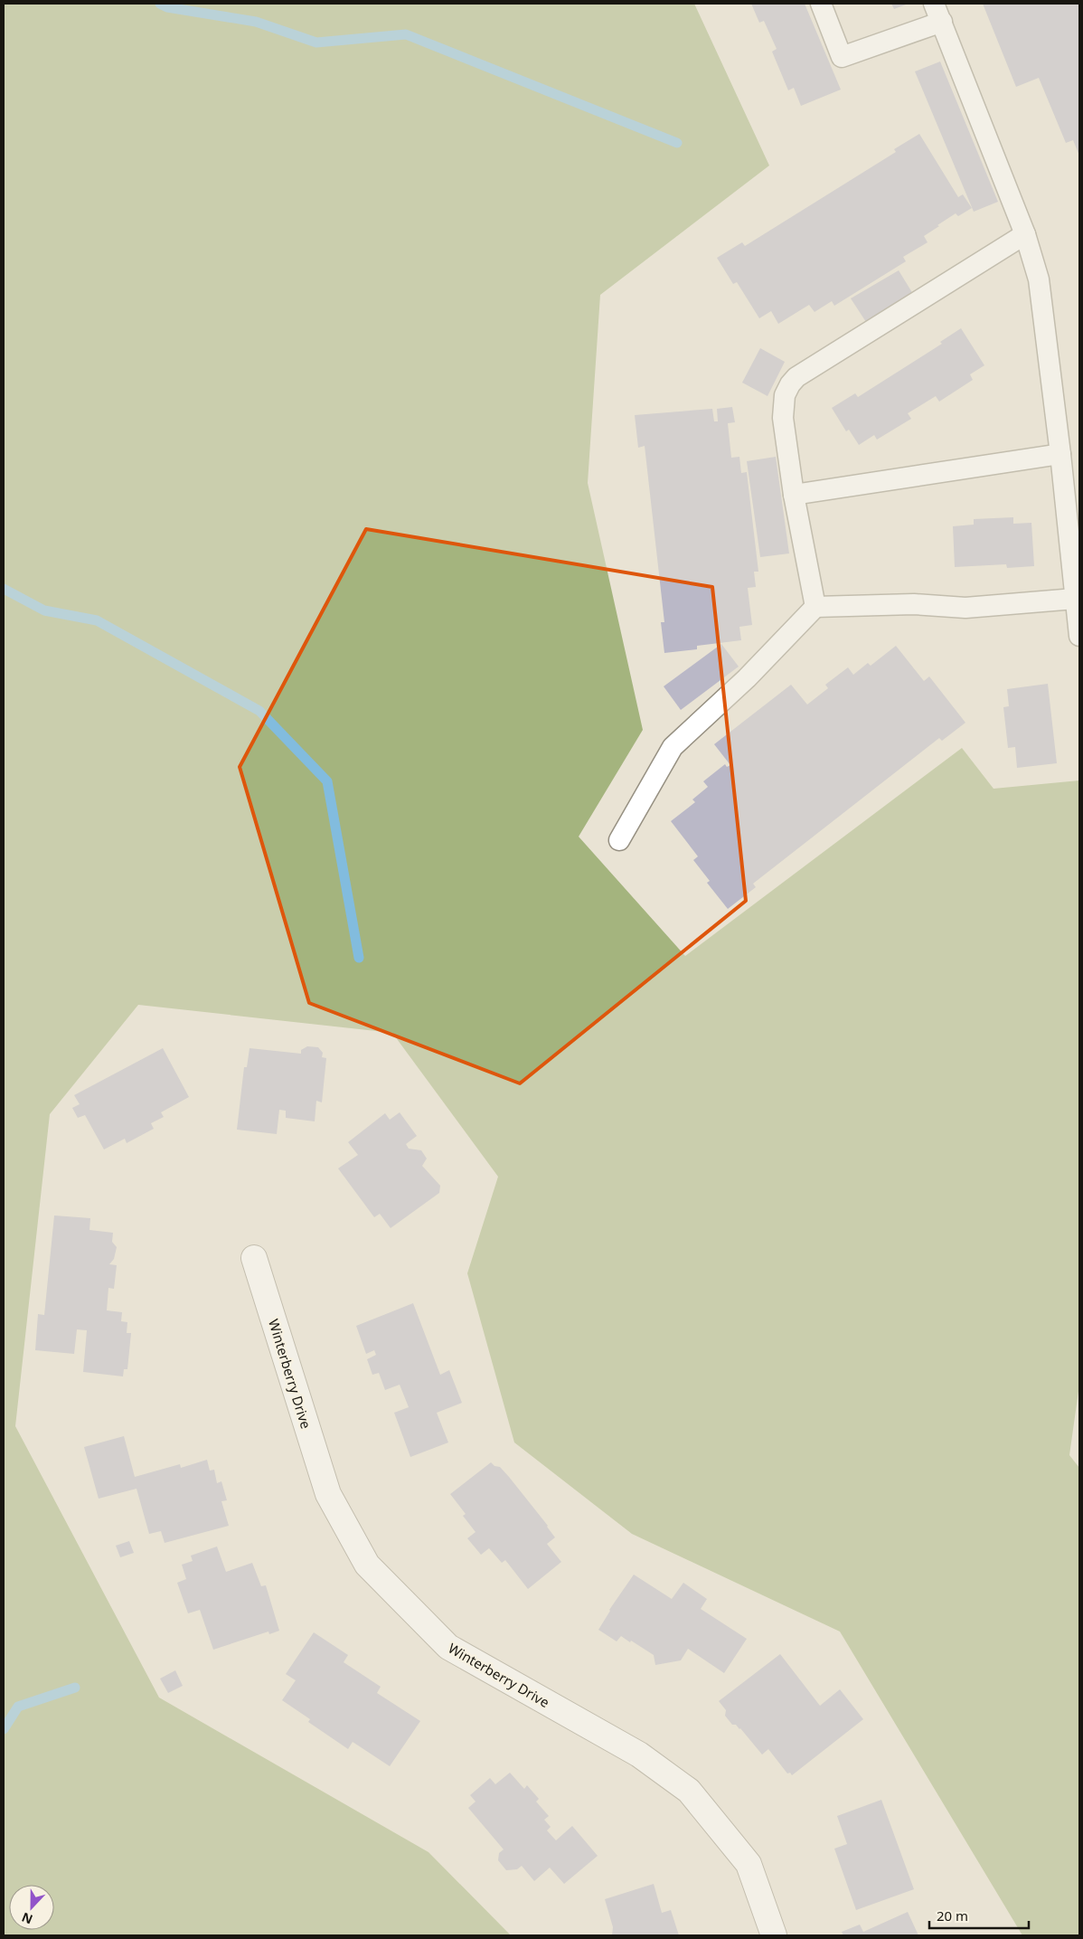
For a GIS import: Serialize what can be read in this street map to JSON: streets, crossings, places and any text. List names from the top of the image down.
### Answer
{
  "streets": {
    "street": ["Winterberry Drive"]
  },
  "scale_bar": "20 m",
  "north": "bottom"
}
